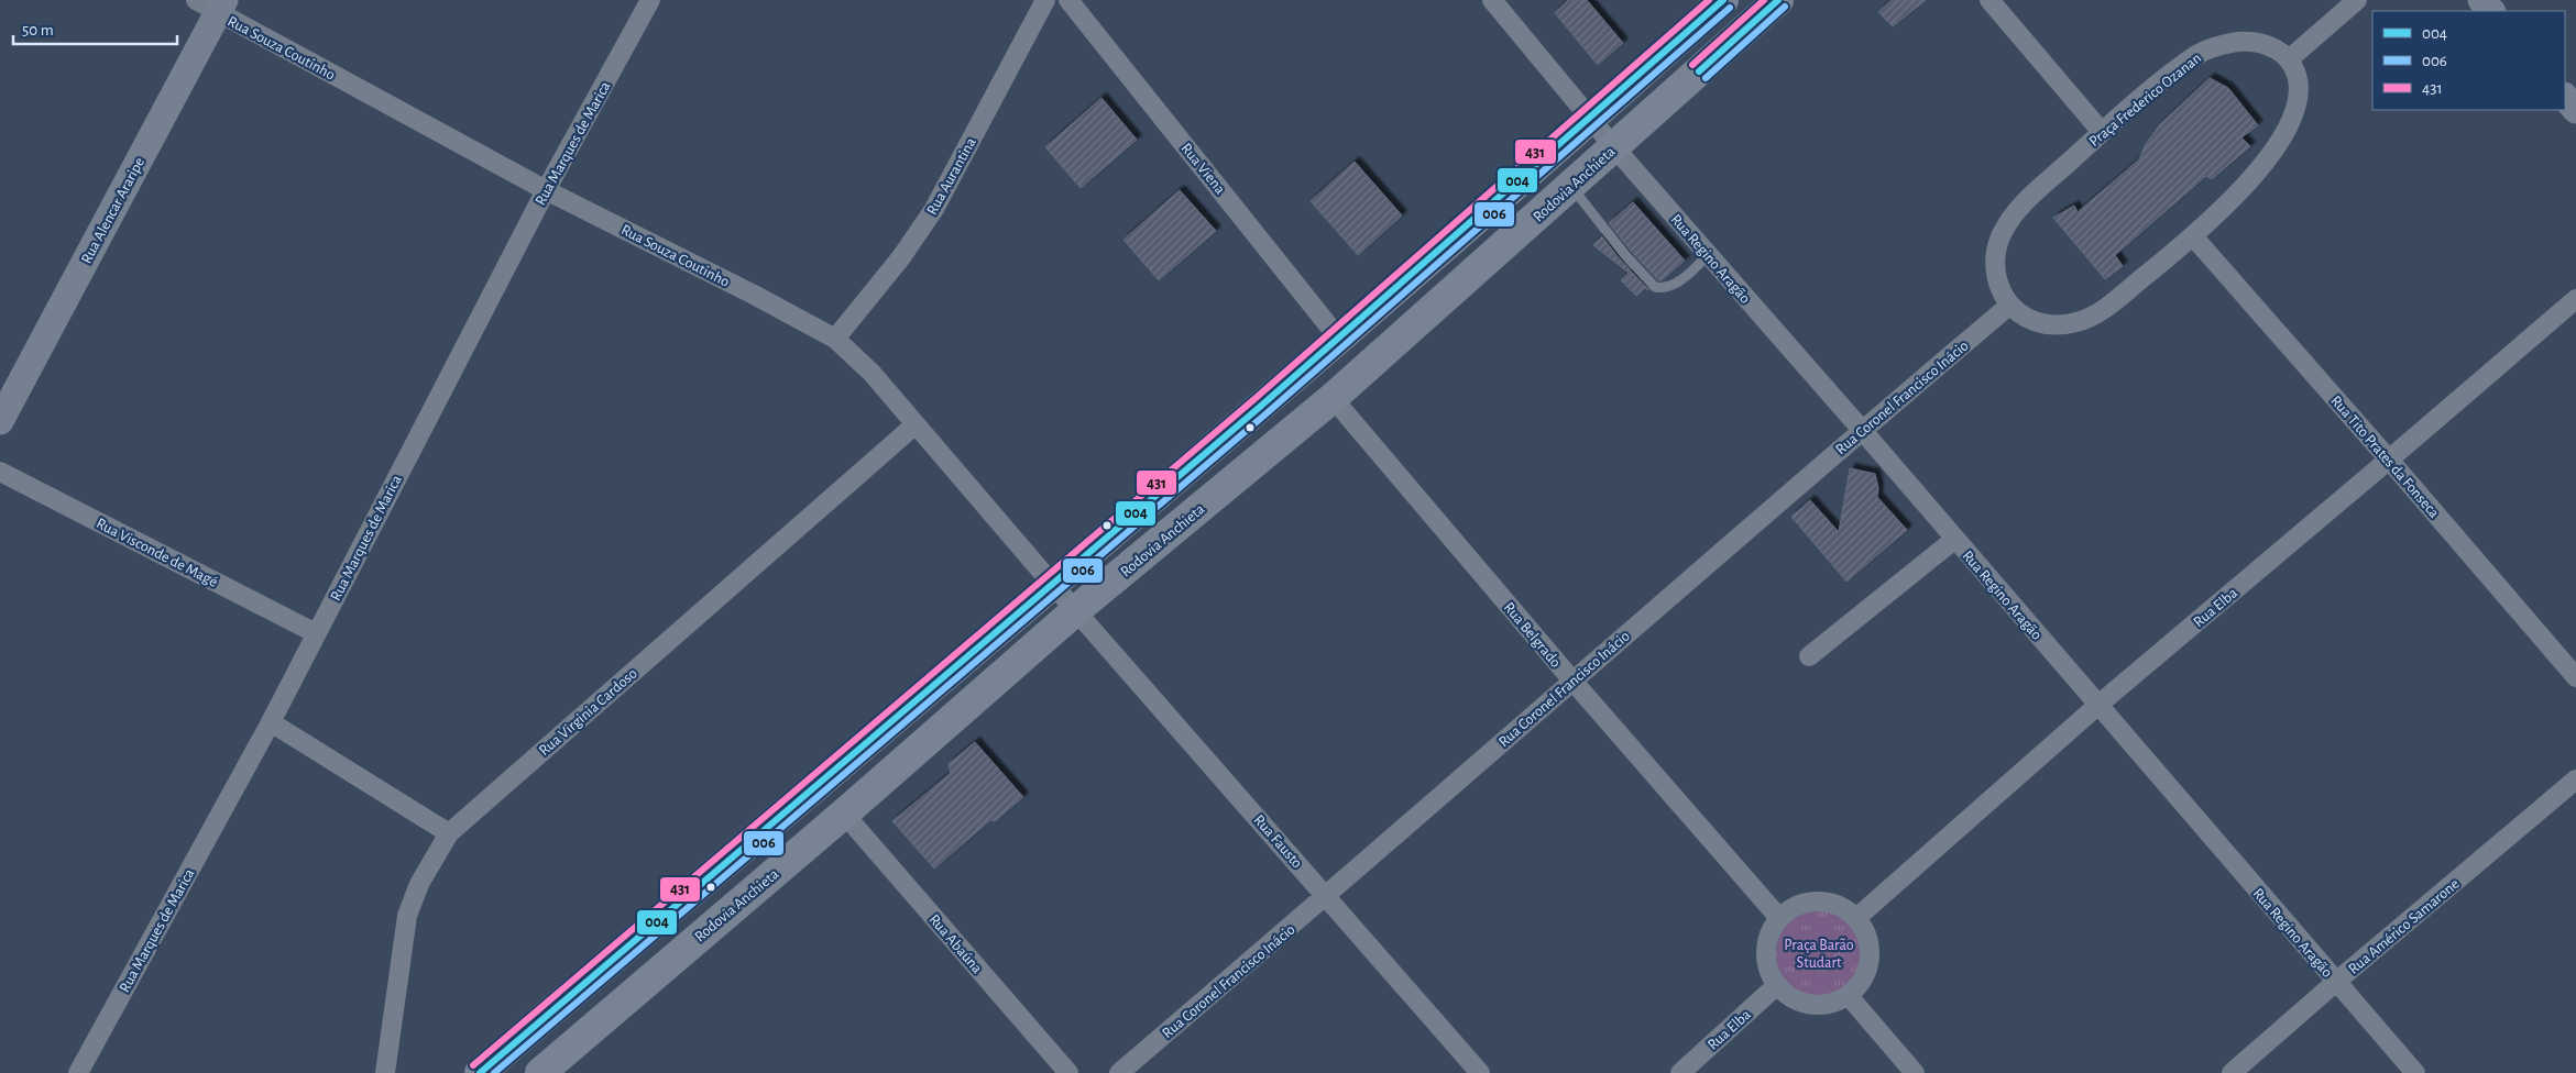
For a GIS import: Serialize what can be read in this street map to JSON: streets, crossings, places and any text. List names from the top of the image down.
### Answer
{
  "streets": {
    "highway": ["Rodovia Anchieta"],
    "street": [
      "Rua Souza Coutinho",
      "Praça Frederico Ozanan",
      "Rua Marques de Marica",
      "Rua Viena",
      "Rua Aurantina",
      "Rua Alencar Araripe",
      "Rua Regino Aragão",
      "Rua Coronel Francisco Inácio",
      "Rua Tito Prates da Fonseca",
      "Rua Visconde de Magé",
      "Rua Elba",
      "Rua Belgrado",
      "Rua Virginia Cardoso",
      "Rua Fausto",
      "Rua Américo Samarone",
      "Rua Abaúna"
    ]
  },
  "crossings": [
    ["Rua Souza Coutinho", "Rua Marques de Marica"],
    ["Rua Souza Coutinho", "Rua Aurantina"],
    ["Rua Souza Coutinho", "Rodovia Anchieta"],
    ["Rua Souza Coutinho", "Rua Alencar Araripe"],
    ["Rua Souza Coutinho", "Rua Virginia Cardoso"],
    ["Rua Souza Coutinho", "Rua Fausto"],
    ["Praça Frederico Ozanan", "Rua Coronel Francisco Inácio"],
    ["Praça Frederico Ozanan", "Rua Tito Prates da Fonseca"],
    ["Rua Marques de Marica", "Rua Visconde de Magé"],
    ["Rodovia Anchieta", "Rua Regino Aragão"],
    ["Rodovia Anchieta", "Rua Belgrado"],
    ["Rodovia Anchieta", "Rua Fausto"],
    ["Rodovia Anchieta", "Rua Abaúna"],
    ["Rua Regino Aragão", "Rua Coronel Francisco Inácio"],
    ["Rua Regino Aragão", "Rua Elba"],
    ["Rua Regino Aragão", "Rua Américo Samarone"],
    ["Rua Coronel Francisco Inácio", "Rua Belgrado"],
    ["Rua Coronel Francisco Inácio", "Rua Fausto"],
    ["Rua Tito Prates da Fonseca", "Rua Elba"],
    ["Rua Elba", "Rua Belgrado"]
  ],
  "parks": ["Praça Barão Studart"],
  "lines": ["transit line 004", "transit line 431", "transit line 006"],
  "legend": ["004", "006", "431"],
  "scale_bar": "50 m"
}
